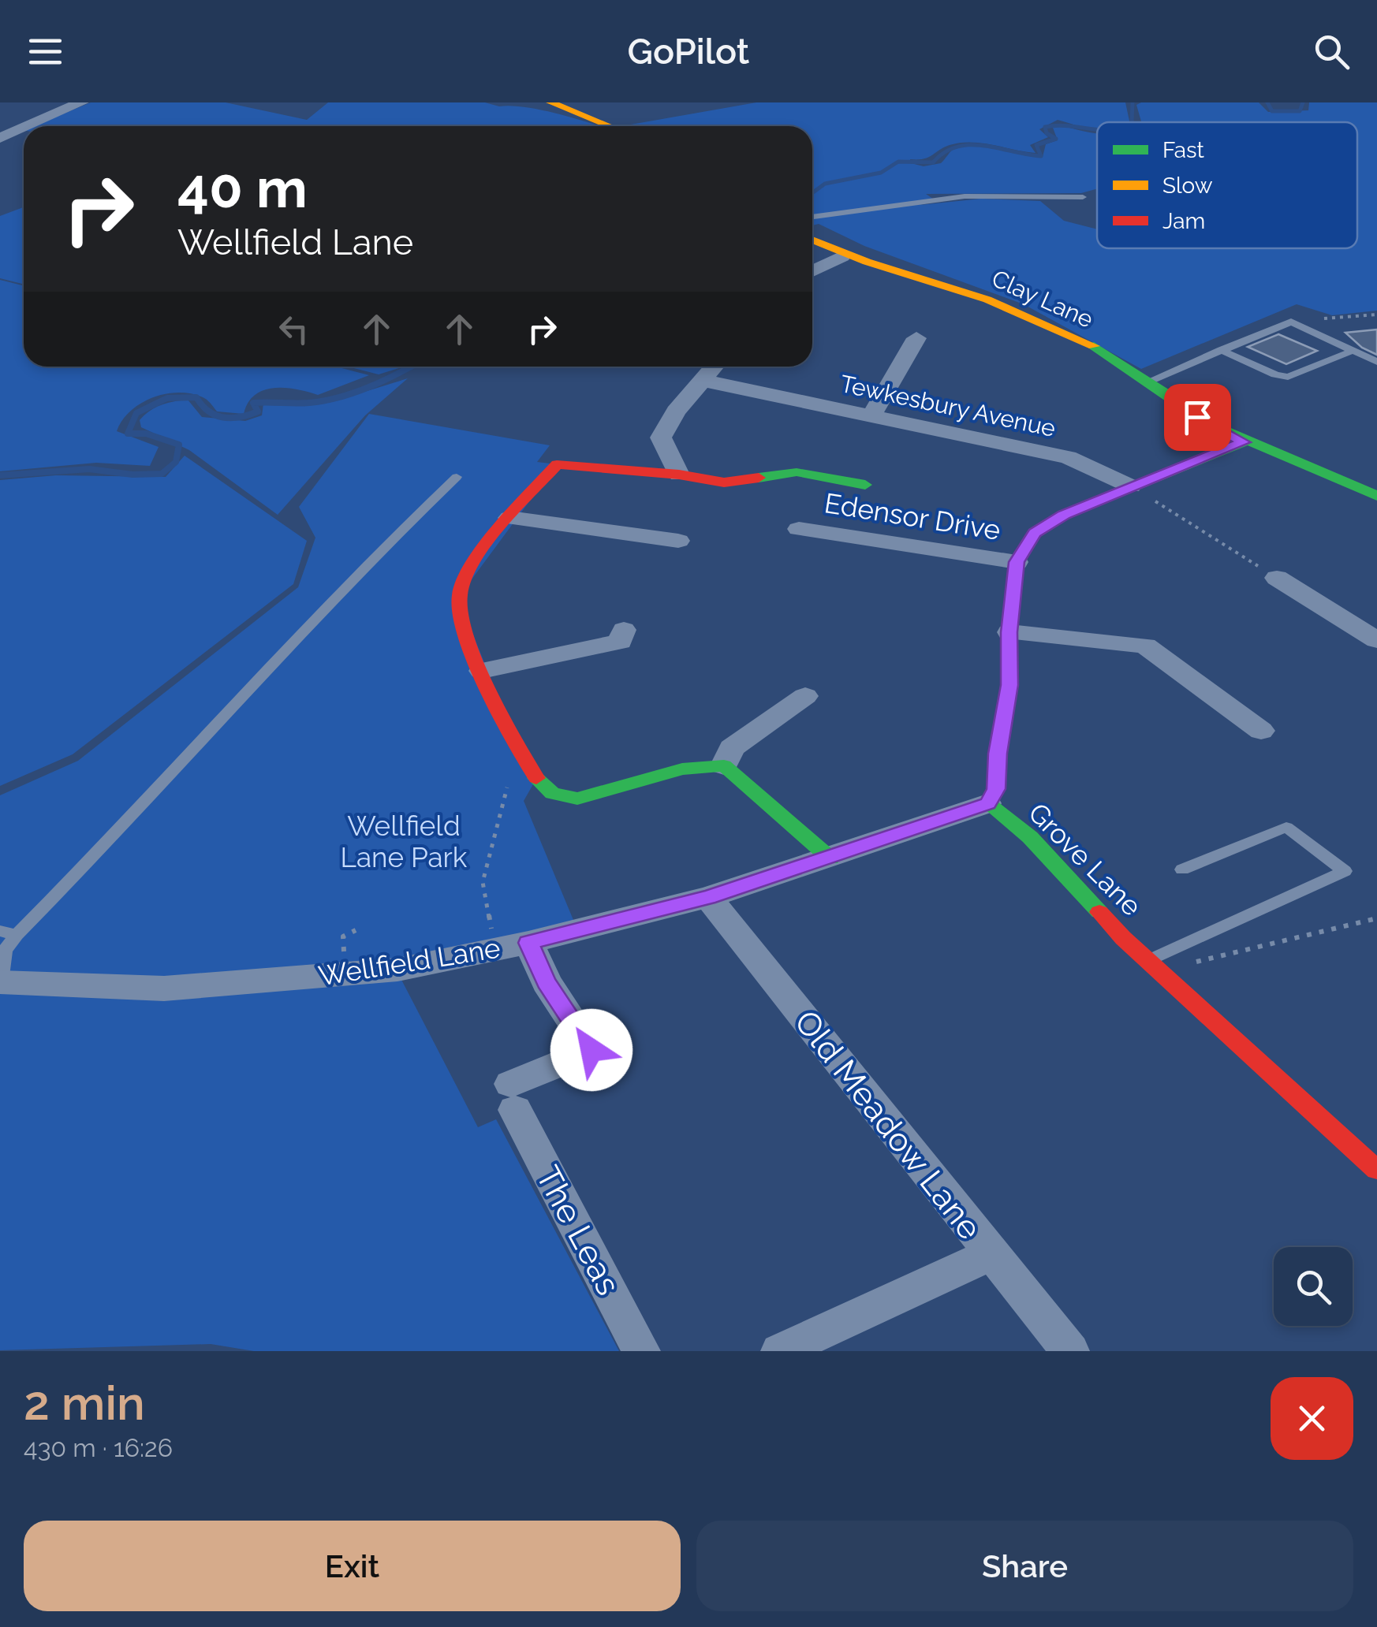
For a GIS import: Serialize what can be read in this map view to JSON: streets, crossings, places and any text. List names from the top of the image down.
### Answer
{
  "streets": {
    "street": [
      "Clay Lane",
      "Tewkesbury Avenue",
      "Edensor Drive",
      "Grove Lane",
      "Wellfield Lane",
      "Old Meadow Lane",
      "The Leas"
    ]
  },
  "crossings": [
    ["Clay Lane", "Grove Lane"],
    ["Tewkesbury Avenue", "Grove Lane"],
    ["Edensor Drive", "Grove Lane"],
    ["Grove Lane", "Wellfield Lane"],
    ["Wellfield Lane", "Old Meadow Lane"],
    ["Wellfield Lane", "The Leas"]
  ],
  "parks": ["Wellfield Lane Park"],
  "legend": ["Fast", "Slow", "Jam"],
  "page": {
    "header": "GoPilot",
    "turn": ["40 m", "Wellfield Lane"],
    "heading": ["2 min", "430 m · 16:26"],
    "buttons": ["Exit", "Share"]
  }
}
